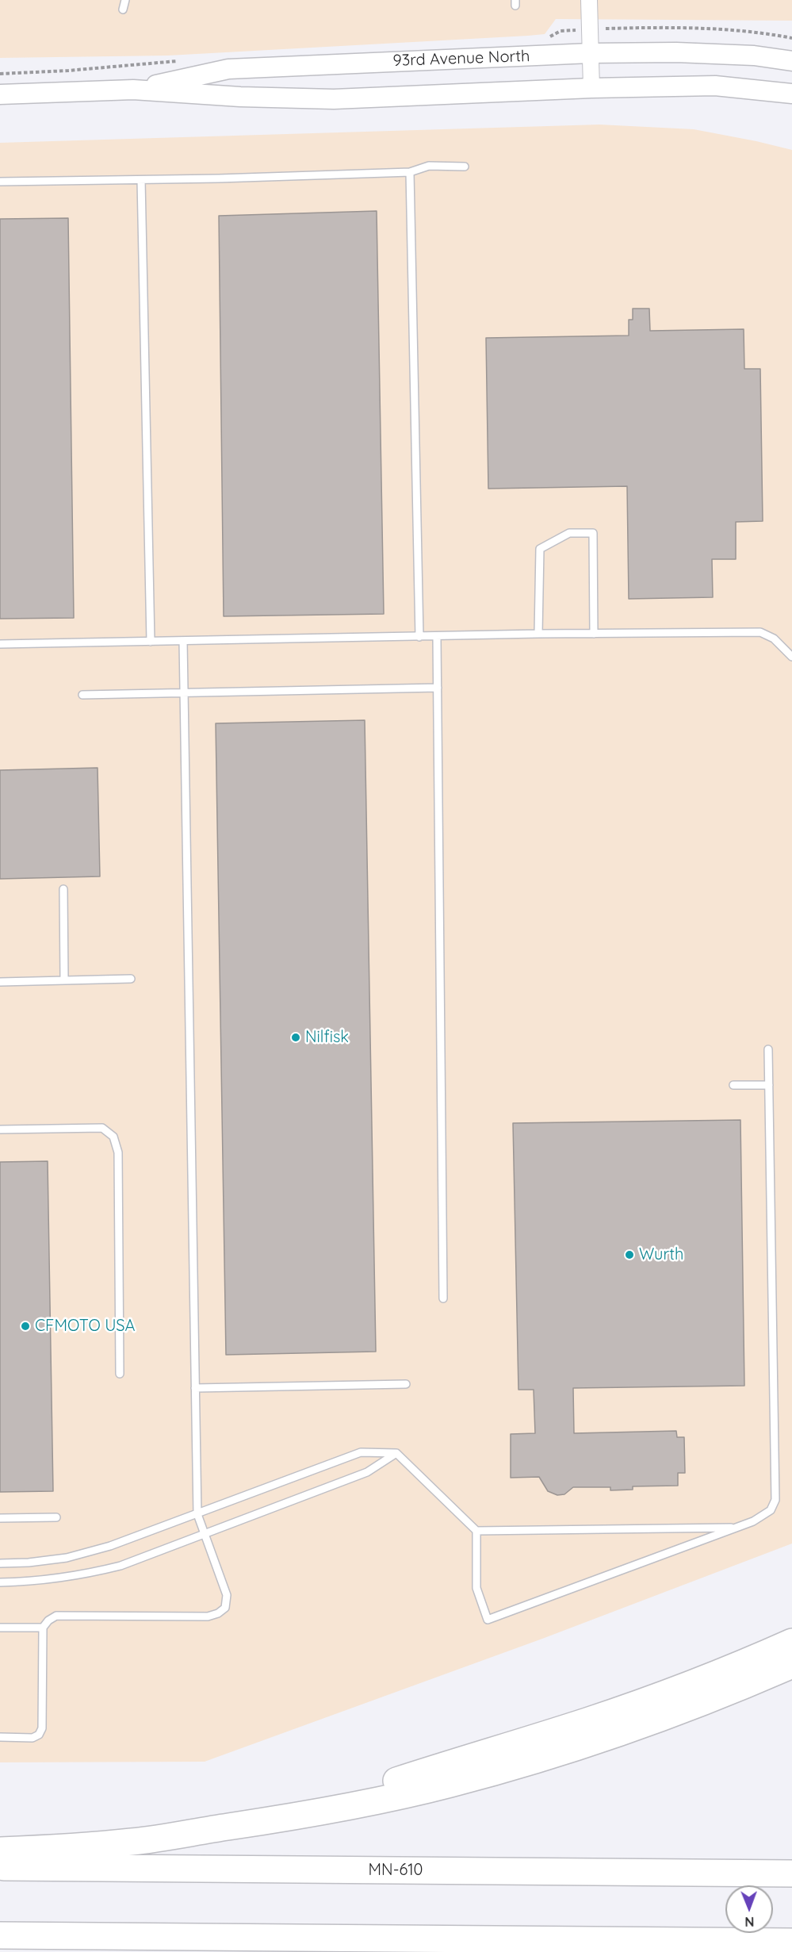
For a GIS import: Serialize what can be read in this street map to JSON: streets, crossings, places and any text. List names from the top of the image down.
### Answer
{
  "streets": {
    "highway": ["MN-610"],
    "street": ["93rd Avenue North"]
  },
  "places": ["Nilfisk", "Wurth", "CFMOTO USA"],
  "north": "bottom"
}
